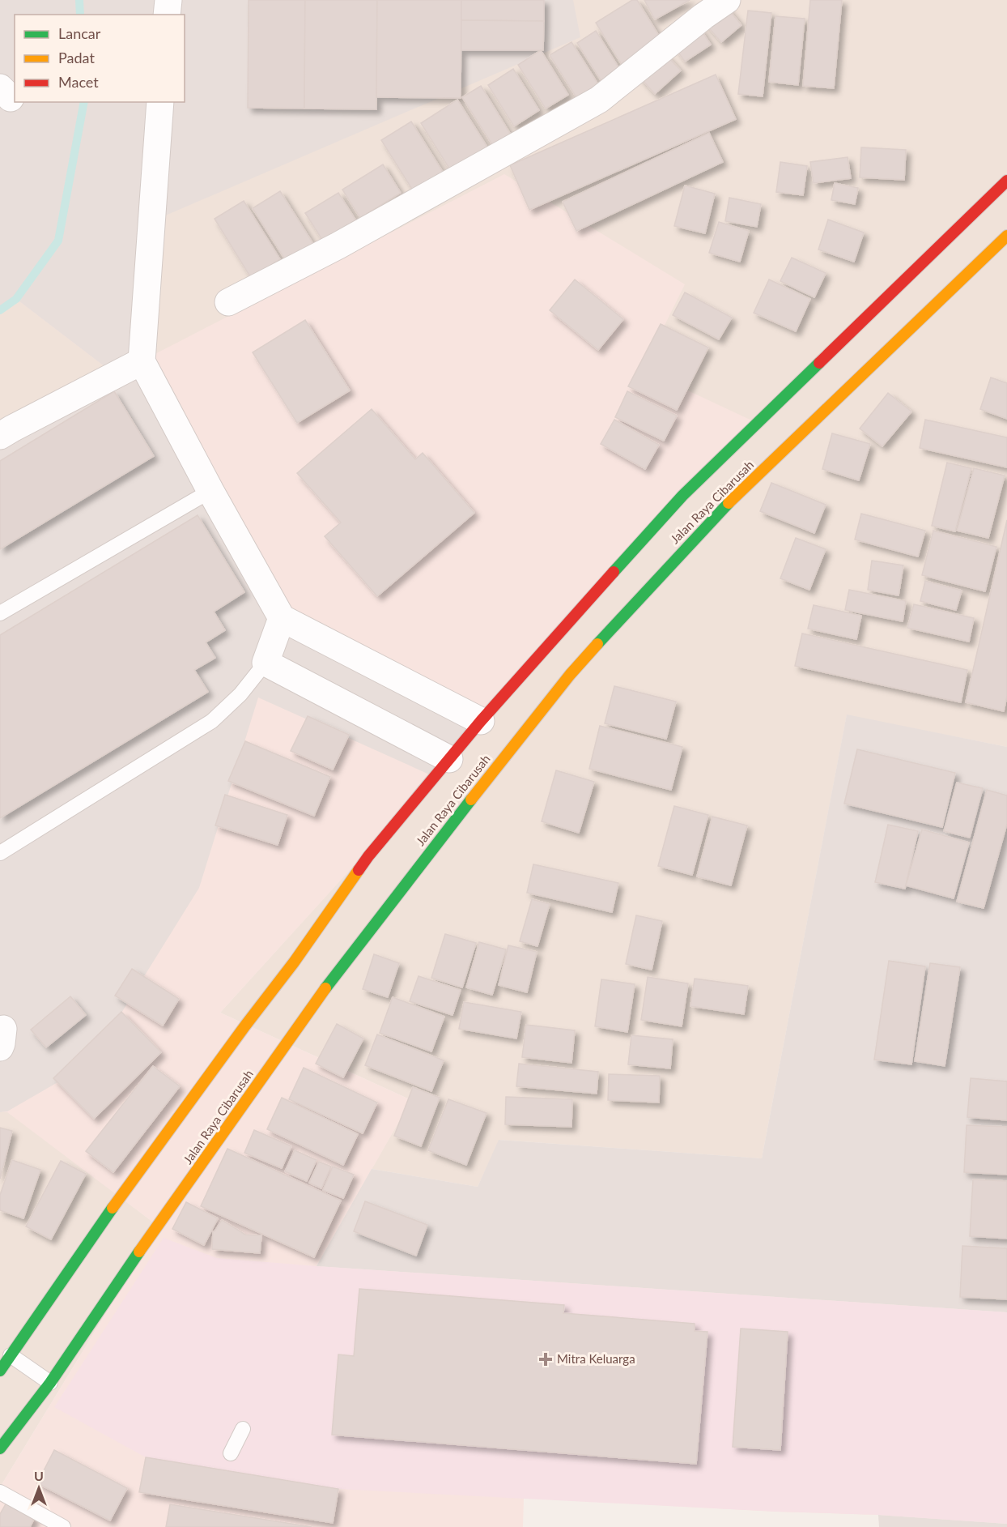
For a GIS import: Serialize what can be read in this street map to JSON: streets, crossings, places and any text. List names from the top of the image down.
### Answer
{
  "streets": {
    "main road": ["Jalan Raya Cibarusah"]
  },
  "places": {
    "health": ["Mitra Keluarga"]
  },
  "legend": ["Lancar", "Padat", "Macet"],
  "north": "top"
}
